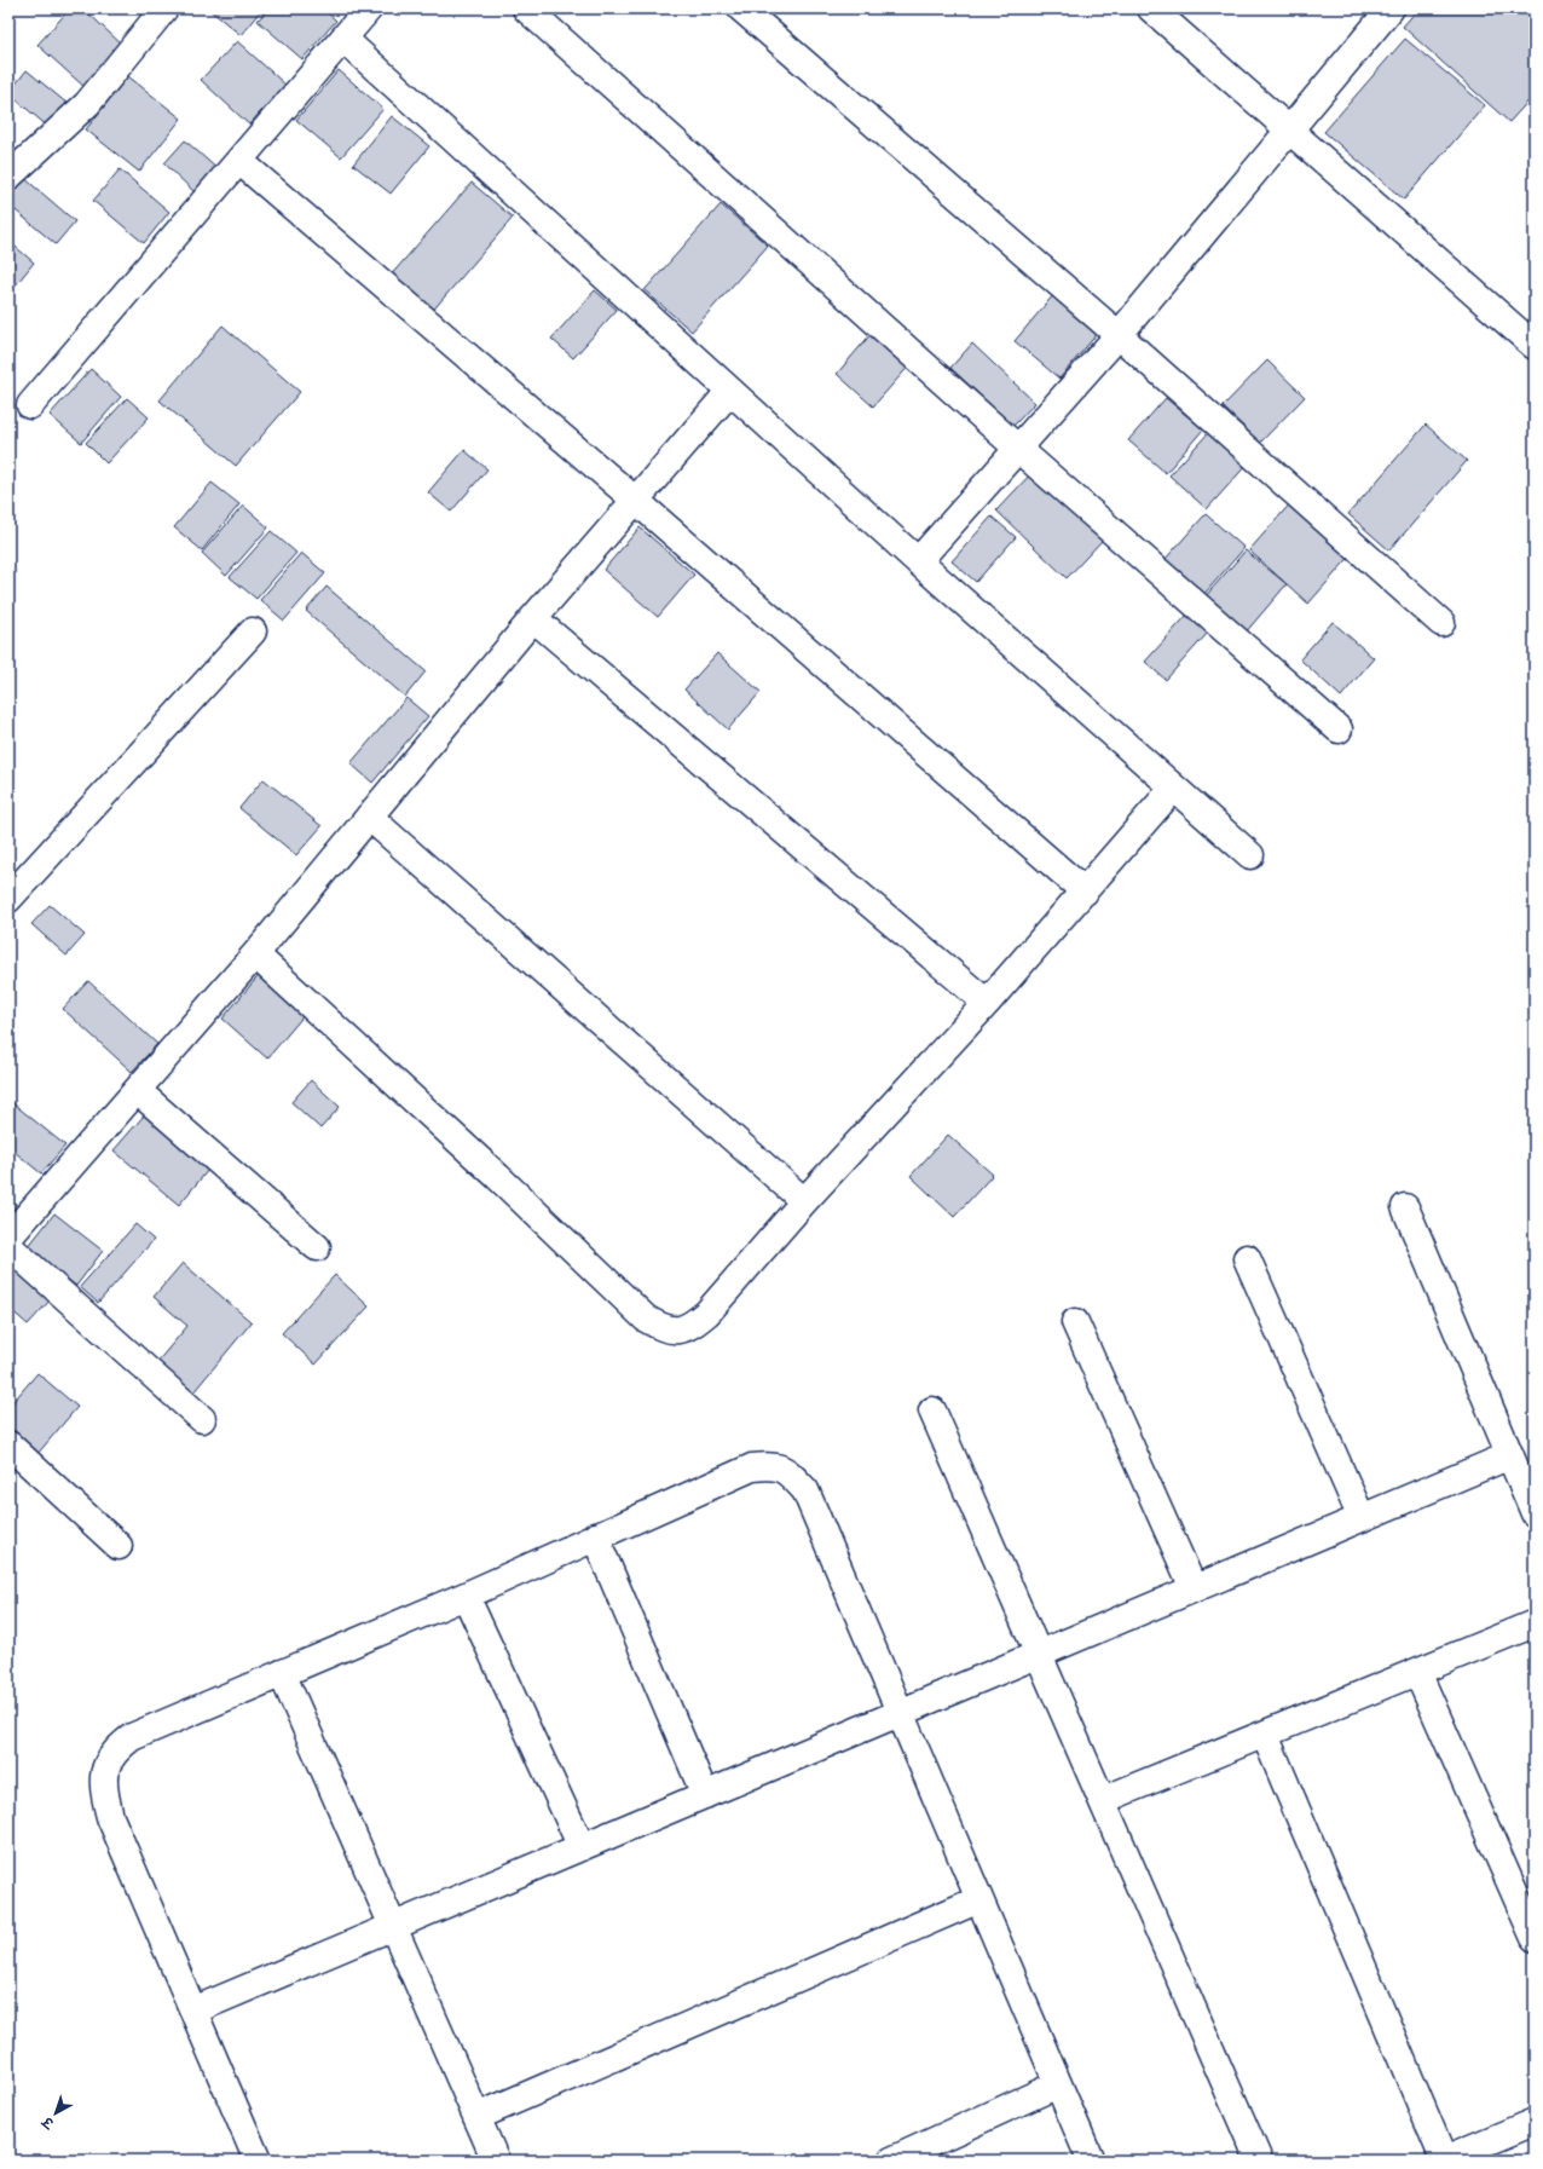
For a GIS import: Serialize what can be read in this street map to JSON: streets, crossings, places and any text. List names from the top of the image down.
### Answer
{
  "north": "bottom left"
}
